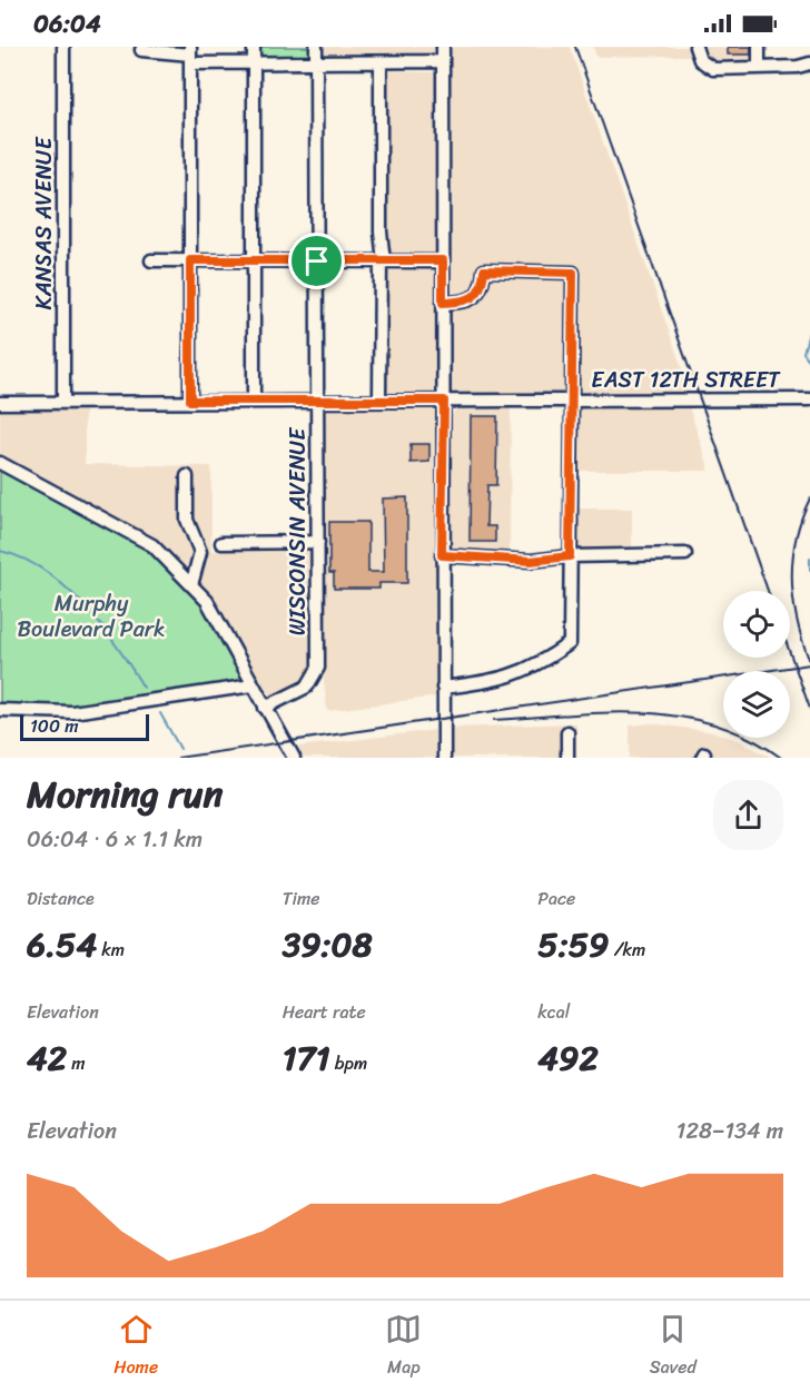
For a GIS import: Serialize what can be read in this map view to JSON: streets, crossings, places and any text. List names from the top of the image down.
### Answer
{
  "streets": {
    "street": ["KANSAS AVENUE", "EAST 12TH STREET", "WISCONSIN AVENUE"]
  },
  "crossings": [
    ["KANSAS AVENUE", "EAST 12TH STREET"],
    ["EAST 12TH STREET", "WISCONSIN AVENUE"]
  ],
  "parks": ["Murphy Boulevard Park"],
  "scale_bar": "100 m",
  "page": {
    "status": "06:04",
    "scale": "100 m",
    "heading": ["Morning run", "06:04 · 6 × 1.1 km"],
    "stats": [
      ["Distance", "6.54 km"],
      ["Time", "39:08"],
      ["Pace", "5:59 /km"],
      ["Elevation", "42 m"],
      ["Heart rate", "171 bpm"],
      ["kcal", "492"]
    ],
    "chart": ["Elevation", "128–134 m"],
    "tabs": ["Home", "Map", "Saved"]
  }
}
